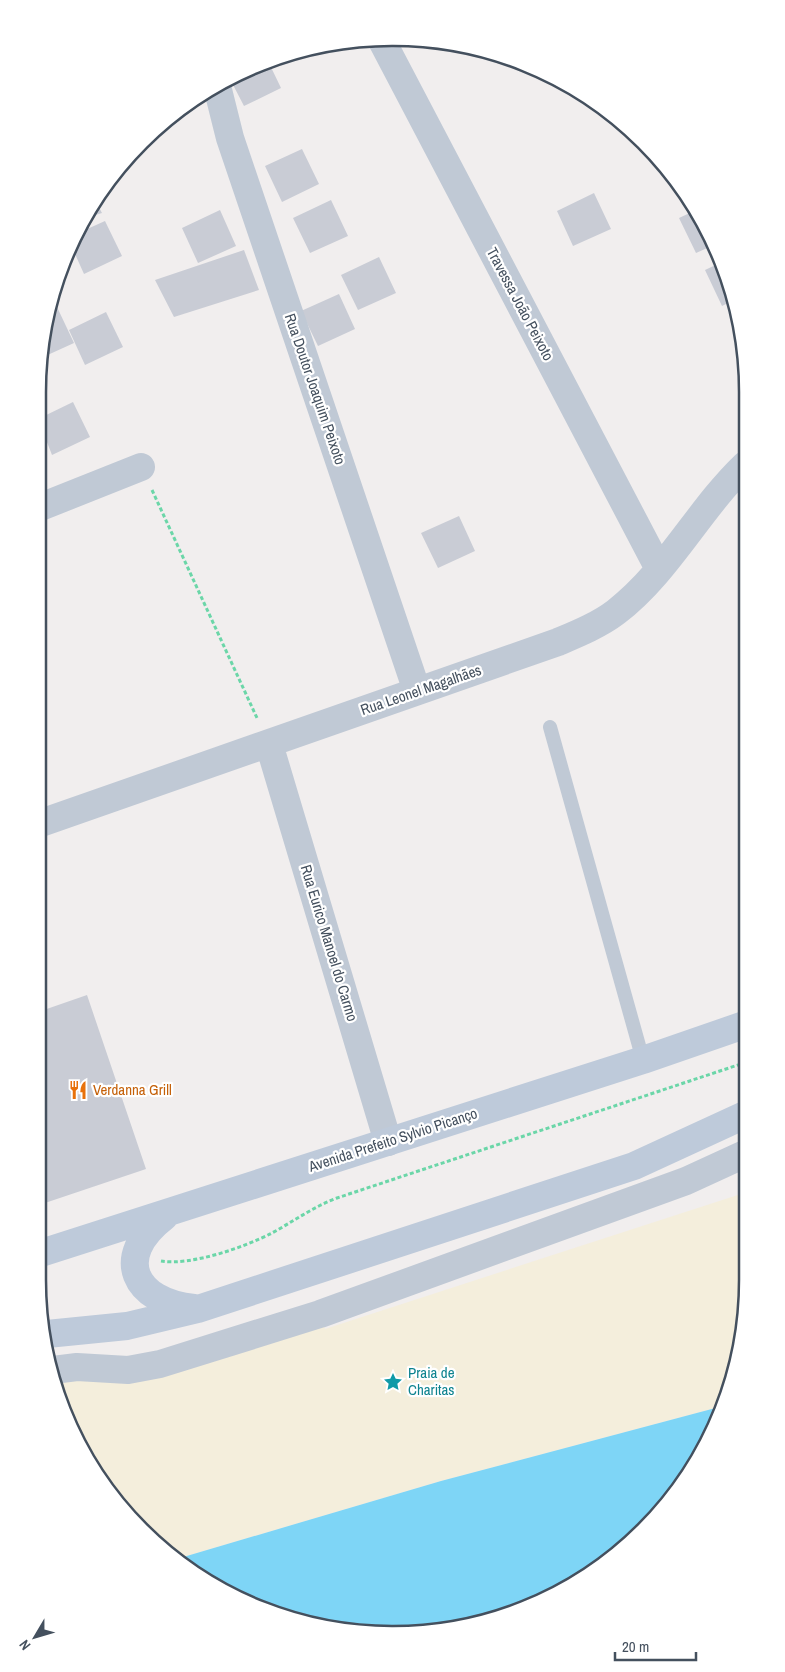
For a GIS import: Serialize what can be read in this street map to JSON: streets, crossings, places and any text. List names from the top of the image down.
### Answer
{
  "streets": {
    "main road": ["Avenida Prefeito Sylvio Picanço"],
    "street": [
      "Travessa João Peixoto",
      "Rua Doutor Joaquim Peixoto",
      "Rua Leonel Magalhães",
      "Rua Eurico Manoel do Carmo"
    ]
  },
  "crossings": [
    ["Travessa João Peixoto", "Rua Leonel Magalhães"],
    ["Rua Doutor Joaquim Peixoto", "Rua Leonel Magalhães"],
    ["Rua Leonel Magalhães", "Rua Eurico Manoel do Carmo"],
    ["Rua Eurico Manoel do Carmo", "Avenida Prefeito Sylvio Picanço"]
  ],
  "places": {
    "restaurant": ["Verdanna Grill"],
    "place": ["Praia de Charitas"]
  },
  "scale_bar": "20 m",
  "north": "bottom left"
}
